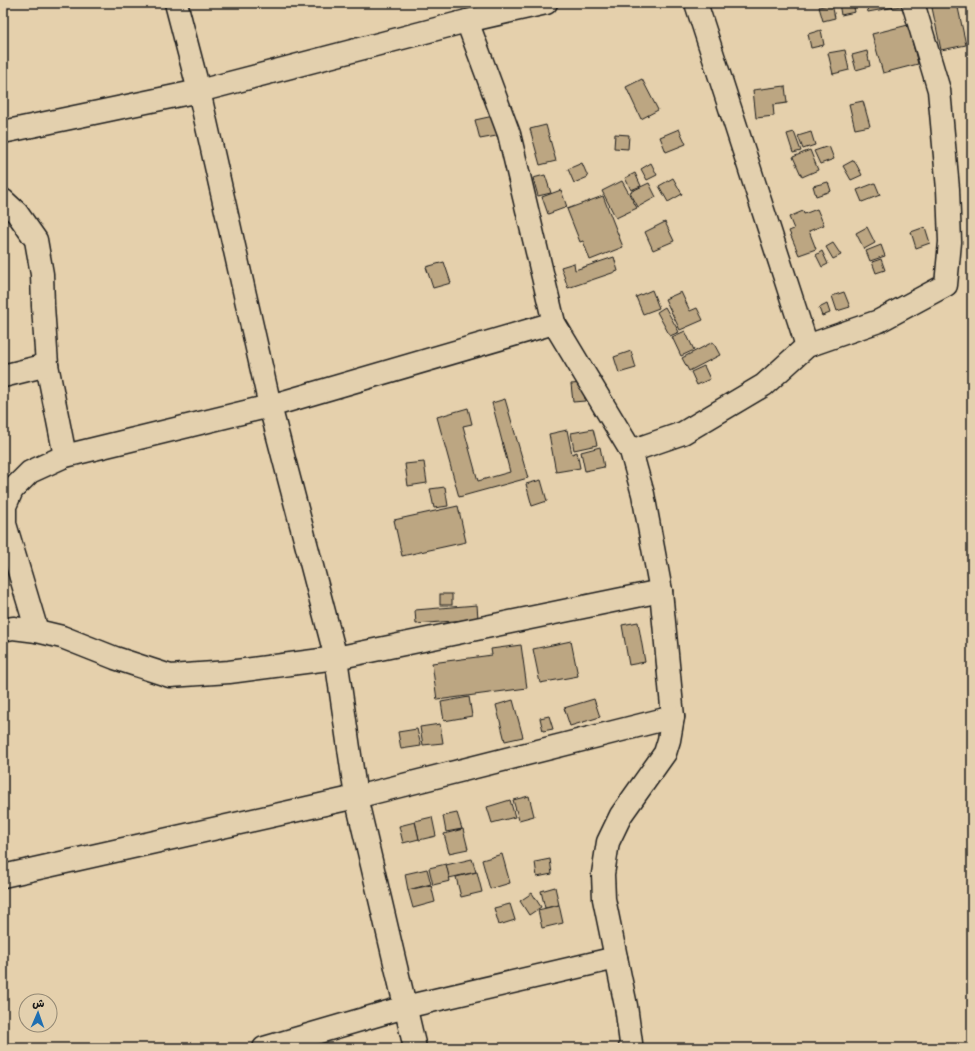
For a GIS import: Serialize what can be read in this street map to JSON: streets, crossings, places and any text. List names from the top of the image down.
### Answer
{
  "north": "top"
}
